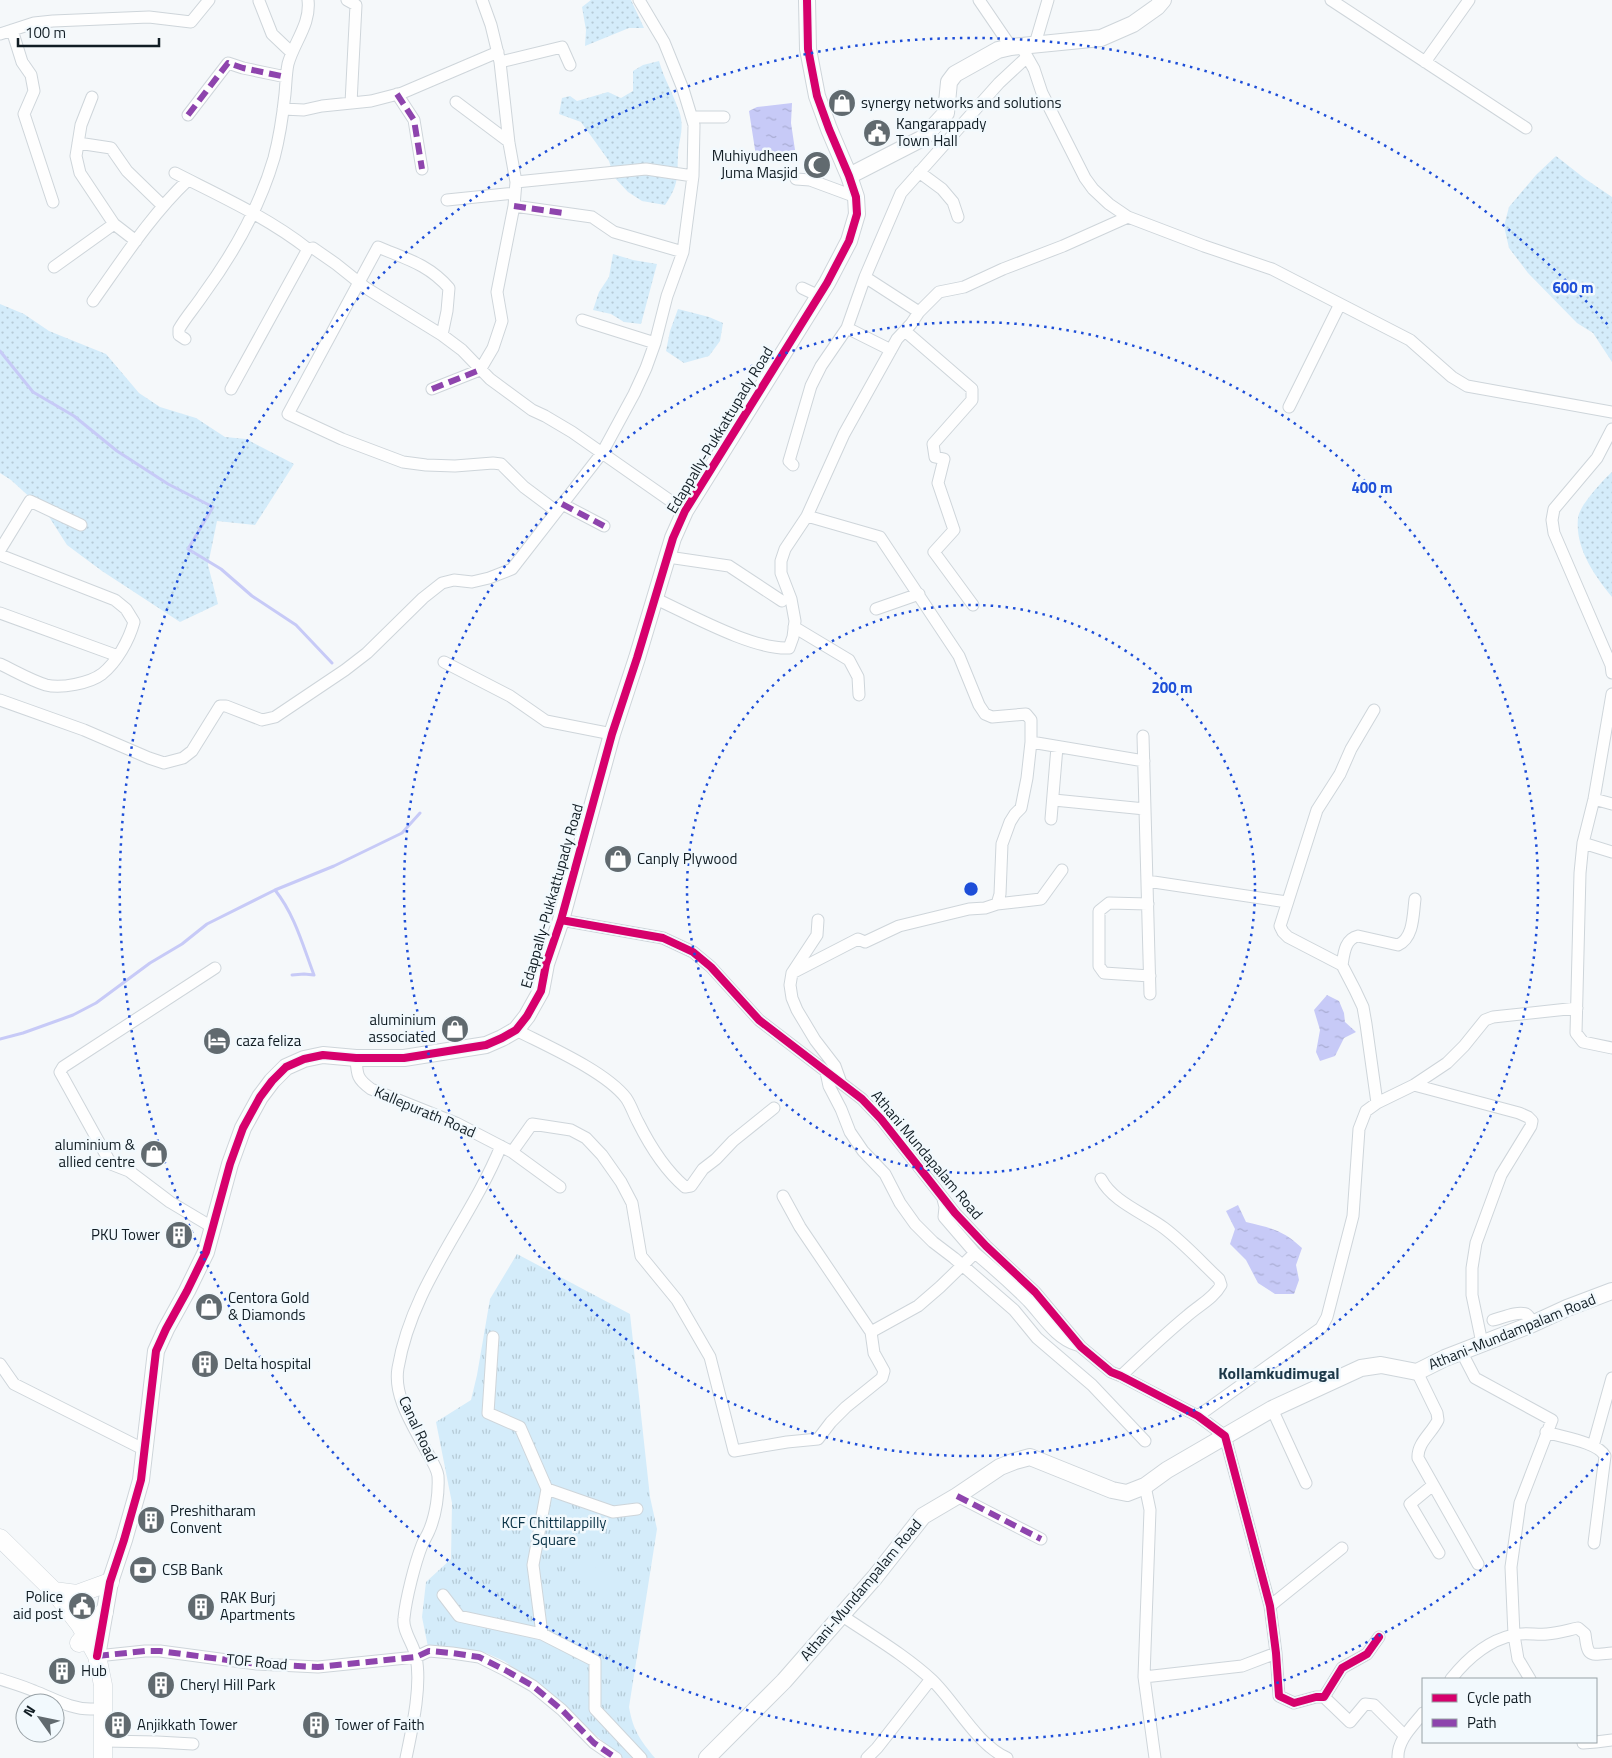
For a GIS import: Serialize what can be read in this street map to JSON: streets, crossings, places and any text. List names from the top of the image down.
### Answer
{
  "streets": {
    "main road": ["Edappally-Pukkattupady Road", "Athani-Mundampalam Road"],
    "street": [
      "Kallepurath Road",
      "Athani Mundapalam Road",
      "Canal Road",
      "TOF Road"
    ]
  },
  "crossings": [
    ["Edappally-Pukkattupady Road", "Kallepurath Road"],
    ["Edappally-Pukkattupady Road", "Athani Mundapalam Road"],
    ["Edappally-Pukkattupady Road", "TOF Road"],
    ["Kallepurath Road", "Canal Road"],
    ["Athani Mundapalam Road", "Athani-Mundampalam Road"],
    ["Canal Road", "TOF Road"]
  ],
  "districts": ["Kollamkudimugal"],
  "parks": ["KCF Chittilappilly Square"],
  "places": {
    "shop": [
      "synergy networks and solutions",
      "Canply Plywood",
      "aluminium associated",
      "aluminium & allied centre",
      "Centora Gold & Diamonds"
    ],
    "public building": ["Kangarappady Town Hall", "Police aid post"],
    "mosque": ["Muhiyudheen Juma Masjid"],
    "hotel": ["caza feliza"],
    "building": [
      "PKU Tower",
      "Delta hospital",
      "Preshitharam Convent",
      "RAK Burj Apartments",
      "Hub",
      "Cheryl Hill Park",
      "Anjikkath Tower",
      "Tower of Faith"
    ],
    "bank": ["CSB Bank"]
  },
  "legend": ["Cycle path", "Path"],
  "scale_bar": "100 m",
  "north": "top left",
  "rings": ["600 m", "400 m", "200 m"]
}
